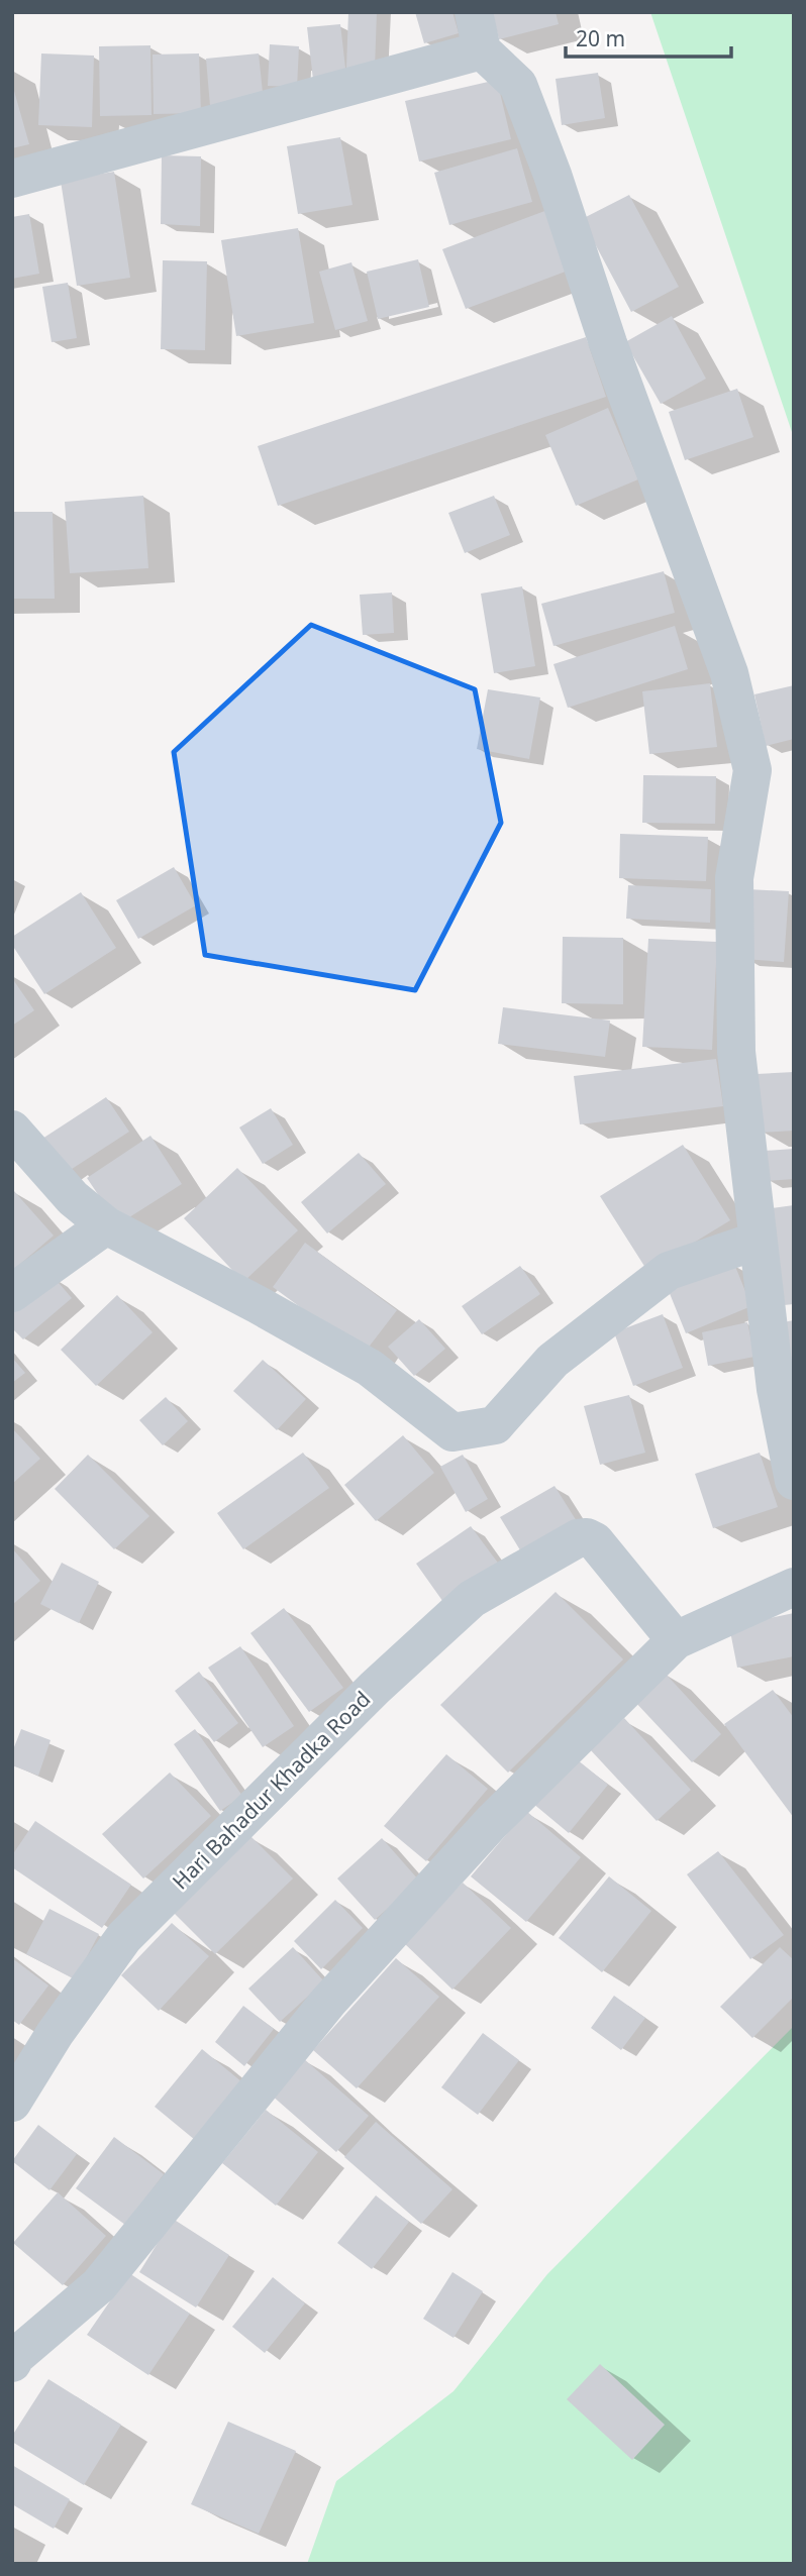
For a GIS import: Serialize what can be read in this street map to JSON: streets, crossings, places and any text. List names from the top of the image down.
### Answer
{
  "streets": {
    "street": ["Hari Bahadur Khadka Road"]
  },
  "scale_bar": "20 m"
}
